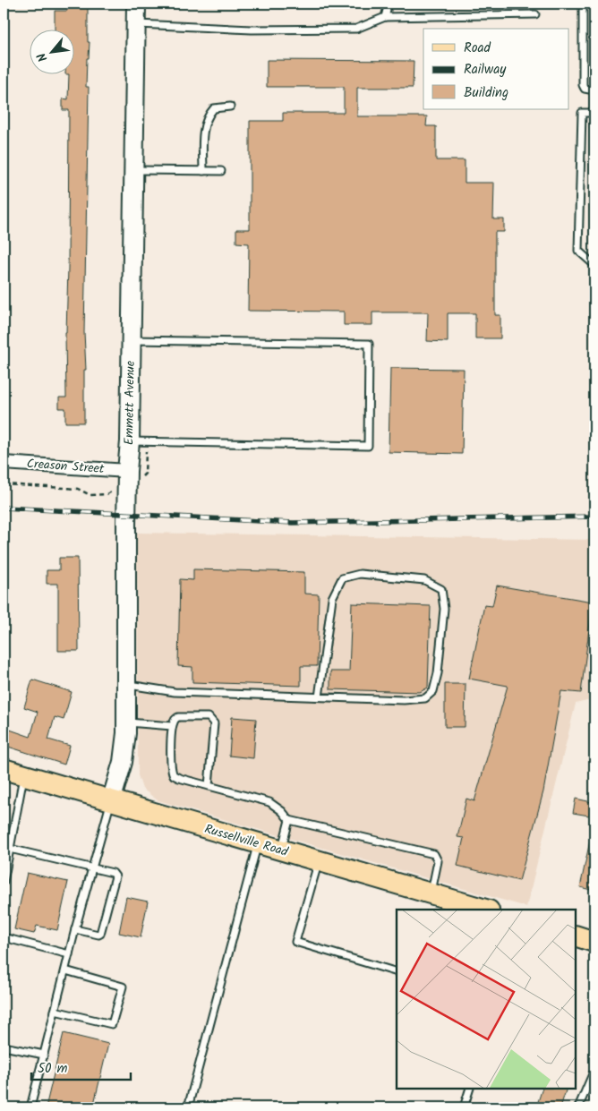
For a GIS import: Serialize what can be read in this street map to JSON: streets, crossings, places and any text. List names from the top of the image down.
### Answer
{
  "streets": {
    "main road": ["Russellville Road"],
    "street": ["Emmett Avenue", "Creason Street"]
  },
  "crossings": [
    ["Emmett Avenue", "Creason Street"],
    ["Emmett Avenue", "Russellville Road"]
  ],
  "legend": ["Road", "Railway", "Building"],
  "scale_bar": "50 m",
  "north": "bottom left"
}
